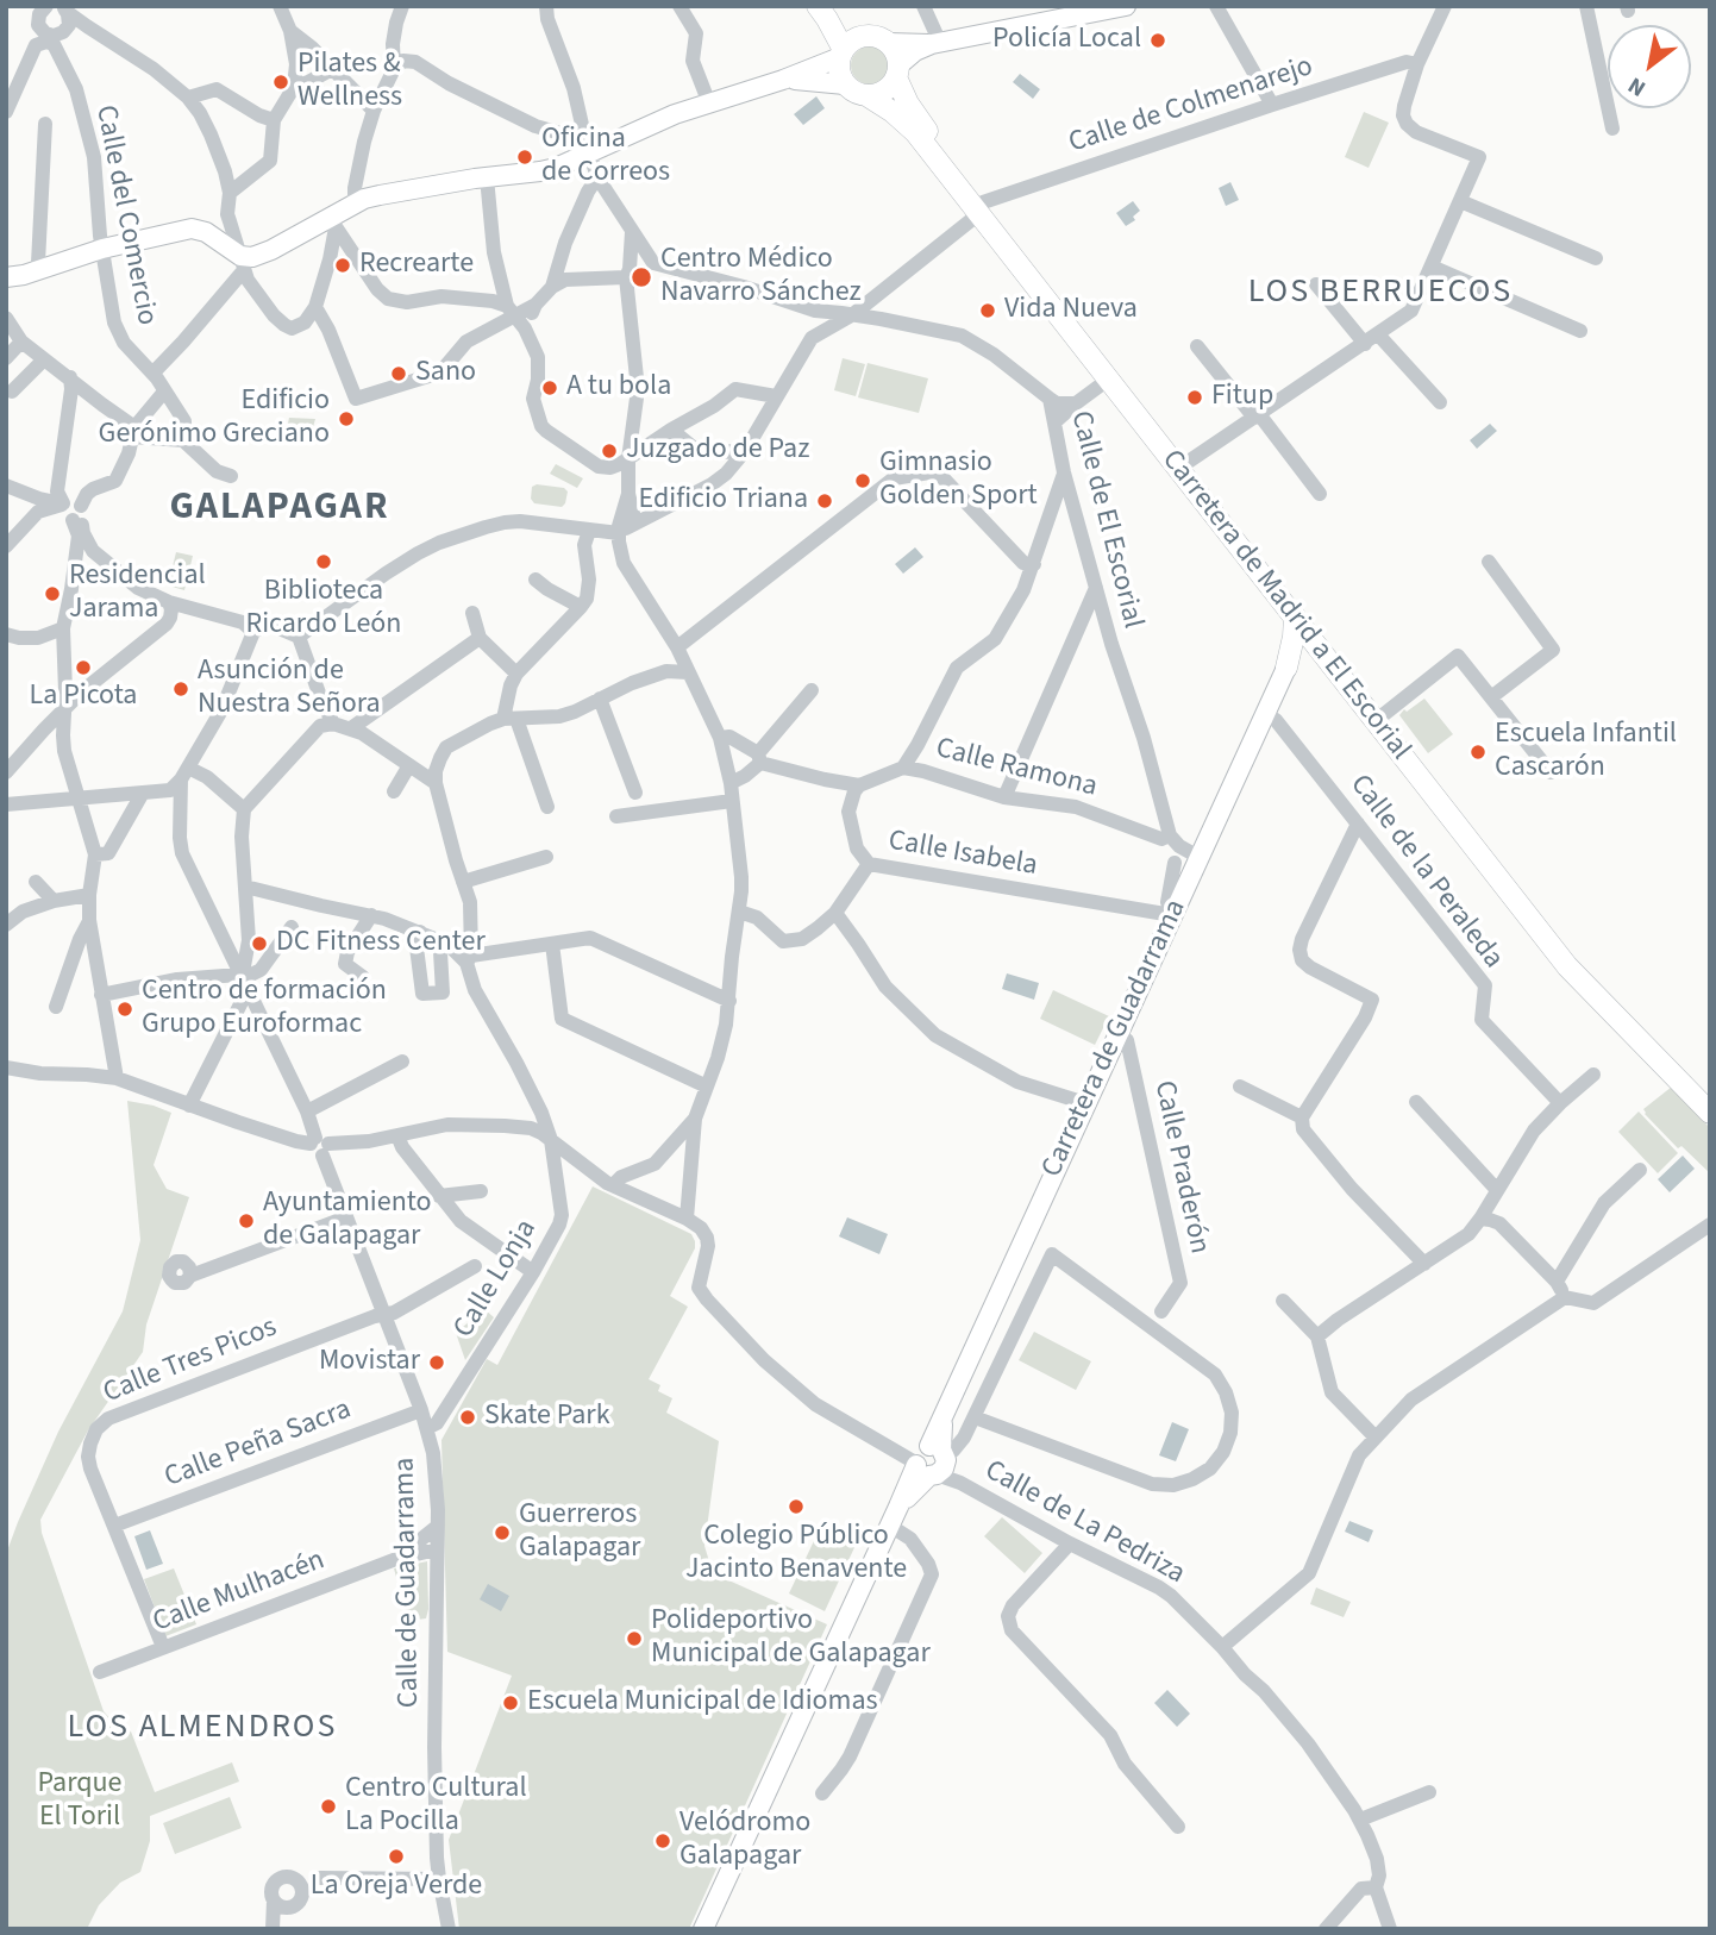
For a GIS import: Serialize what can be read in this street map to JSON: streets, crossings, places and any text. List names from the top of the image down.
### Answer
{
  "streets": {
    "highway": ["Carretera de Madrid a El Escorial"],
    "main road": ["Carretera de Guadarrama"],
    "street": [
      "Calle de Colmenarejo",
      "Calle del Comercio",
      "Calle de El Escorial",
      "Calle Ramona",
      "Calle Isabela",
      "Calle de la Peraleda",
      "Calle Praderón",
      "Calle Lonja",
      "Calle Tres Picos",
      "Calle Peña Sacra",
      "Calle de La Pedriza",
      "Calle de Guadarrama",
      "Calle Mulhacén"
    ]
  },
  "crossings": [
    ["Calle de Colmenarejo", "Carretera de Madrid a El Escorial"],
    ["Calle de El Escorial", "Calle Ramona"],
    ["Calle Isabela", "Carretera de Guadarrama"],
    ["Calle de la Peraleda", "Carretera de Guadarrama"],
    ["Carretera de Guadarrama", "Calle Praderón"],
    ["Carretera de Guadarrama", "Calle de La Pedriza"],
    ["Calle Lonja", "Calle de Guadarrama"],
    ["Calle Tres Picos", "Calle Peña Sacra"],
    ["Calle Tres Picos", "Calle de Guadarrama"],
    ["Calle Tres Picos", "Calle Mulhacén"],
    ["Calle Peña Sacra", "Calle de Guadarrama"],
    ["Calle de Guadarrama", "Calle Mulhacén"]
  ],
  "districts": ["LOS BERRUECOS", "GALAPAGAR", "LOS ALMENDROS"],
  "parks": ["Parque El Toril"],
  "places": [
    "Policía Local",
    "Pilates & Wellness",
    "Oficina de Correos",
    "Recrearte",
    "Centro Médico Navarro Sánchez",
    "Vida Nueva",
    "Sano",
    "A tu bola",
    "Fitup",
    "Edificio Gerónimo Greciano",
    "Juzgado de Paz",
    "Gimnasio Golden Sport",
    "Edificio Triana",
    "Biblioteca Ricardo León",
    "Residencial Jarama",
    "La Picota",
    "Asunción de Nuestra Señora",
    "Escuela Infantil Cascarón",
    "DC Fitness Center",
    "Centro de formación Grupo Euroformac",
    "Ayuntamiento de Galapagar",
    "Movistar",
    "Skate Park",
    "Colegio Público Jacinto Benavente",
    "Guerreros Galapagar",
    "Polideportivo Municipal de Galapagar",
    "Escuela Municipal de Idiomas",
    "Centro Cultural La Pocilla",
    "Velódromo Galapagar",
    "La Oreja Verde"
  ],
  "north": "bottom left"
}
